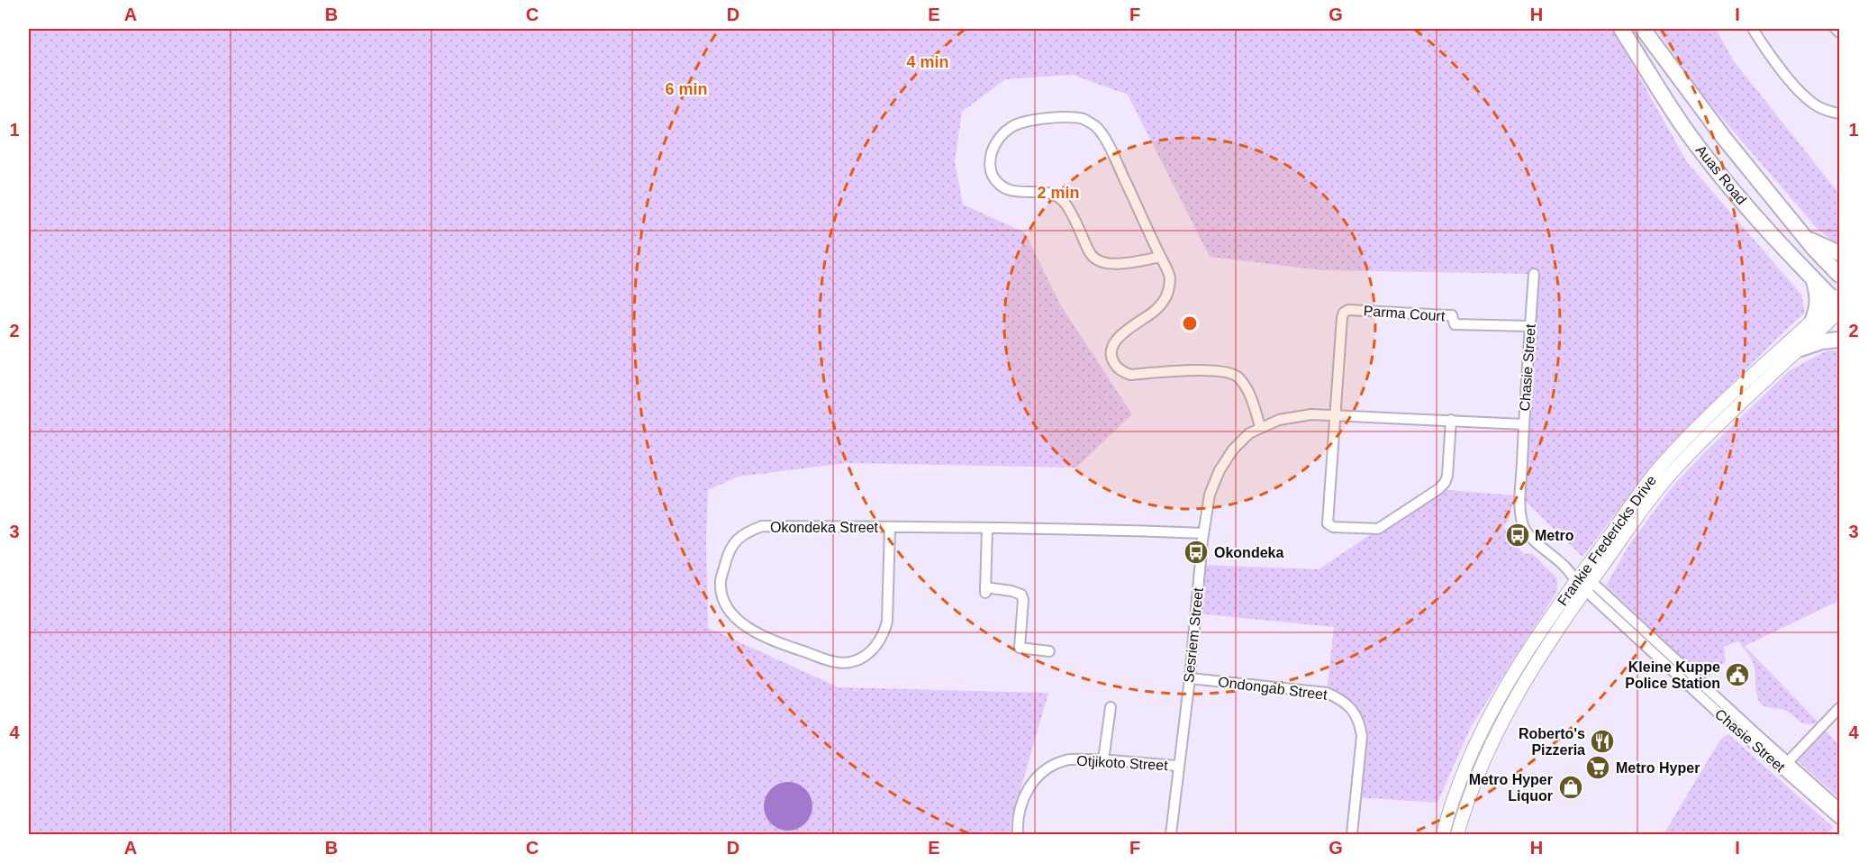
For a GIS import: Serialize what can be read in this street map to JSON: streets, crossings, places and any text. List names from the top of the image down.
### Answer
{
  "streets": {
    "highway": ["Auas Road"],
    "main road": ["Frankie Fredericks Drive"],
    "street": [
      "Parma Court",
      "Chasie Street",
      "Okondeka Street",
      "Sesriem Street",
      "Ondongab Street",
      "Otjikoto Street"
    ]
  },
  "crossings": [
    ["Auas Road", "Frankie Fredericks Drive"],
    ["Parma Court", "Chasie Street"],
    ["Parma Court", "Sesriem Street"],
    ["Chasie Street", "Frankie Fredericks Drive"],
    ["Chasie Street", "Sesriem Street"],
    ["Okondeka Street", "Sesriem Street"],
    ["Sesriem Street", "Ondongab Street"],
    ["Sesriem Street", "Otjikoto Street"]
  ],
  "places": {
    "bus stop": ["Metro", "Okondeka"],
    "public building": ["Kleine Kuppe Police Station"],
    "restaurant": ["Roberto's Pizzeria"],
    "supermarket": ["Metro Hyper"],
    "shop": ["Metro Hyper Liquor"]
  },
  "grid": {
    "columns": [
      "A",
      "B",
      "C",
      "D",
      "E",
      "F",
      "G",
      "H",
      "I"
    ],
    "rows": [
      "1",
      "2",
      "3",
      "4"
    ]
  },
  "rings": ["4 min", "6 min", "2 min"]
}
